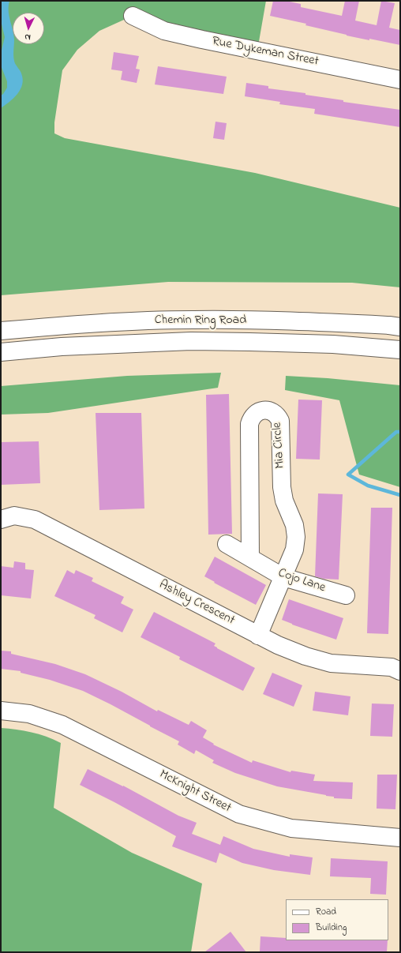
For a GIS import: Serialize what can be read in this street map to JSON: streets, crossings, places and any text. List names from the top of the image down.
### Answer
{
  "streets": {
    "main road": [
      "Rue Dykeman Street",
      "Chemin Ring Road",
      "Mia Circle",
      "Cojo Lane",
      "Ashley Crescent",
      "McKnight Street"
    ]
  },
  "crossings": [
    ["Mia Circle", "Cojo Lane"],
    ["Mia Circle", "Ashley Crescent"]
  ],
  "legend": ["Road", "Building"],
  "north": "bottom"
}
